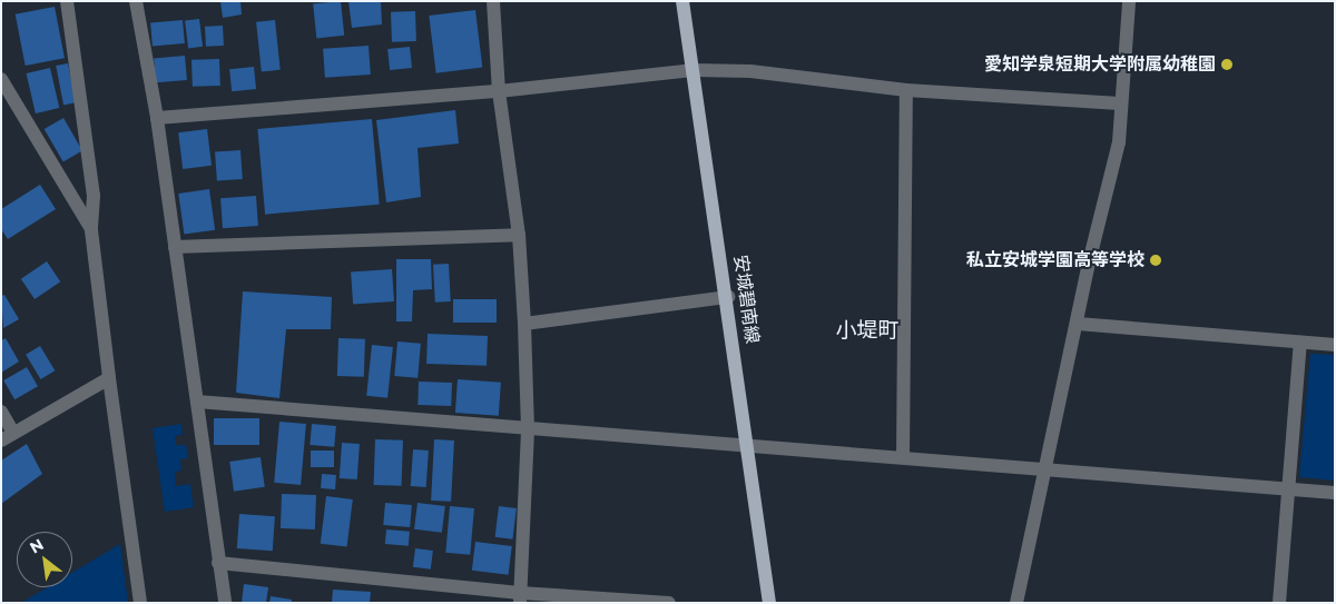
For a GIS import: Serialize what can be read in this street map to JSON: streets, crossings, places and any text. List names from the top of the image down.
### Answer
{
  "streets": {
    "main road": ["安城碧南線"]
  },
  "districts": ["小堤町"],
  "places": ["愛知学泉短期大学附属幼稚園", "私立安城学園高等学校"],
  "north": "top left"
}
